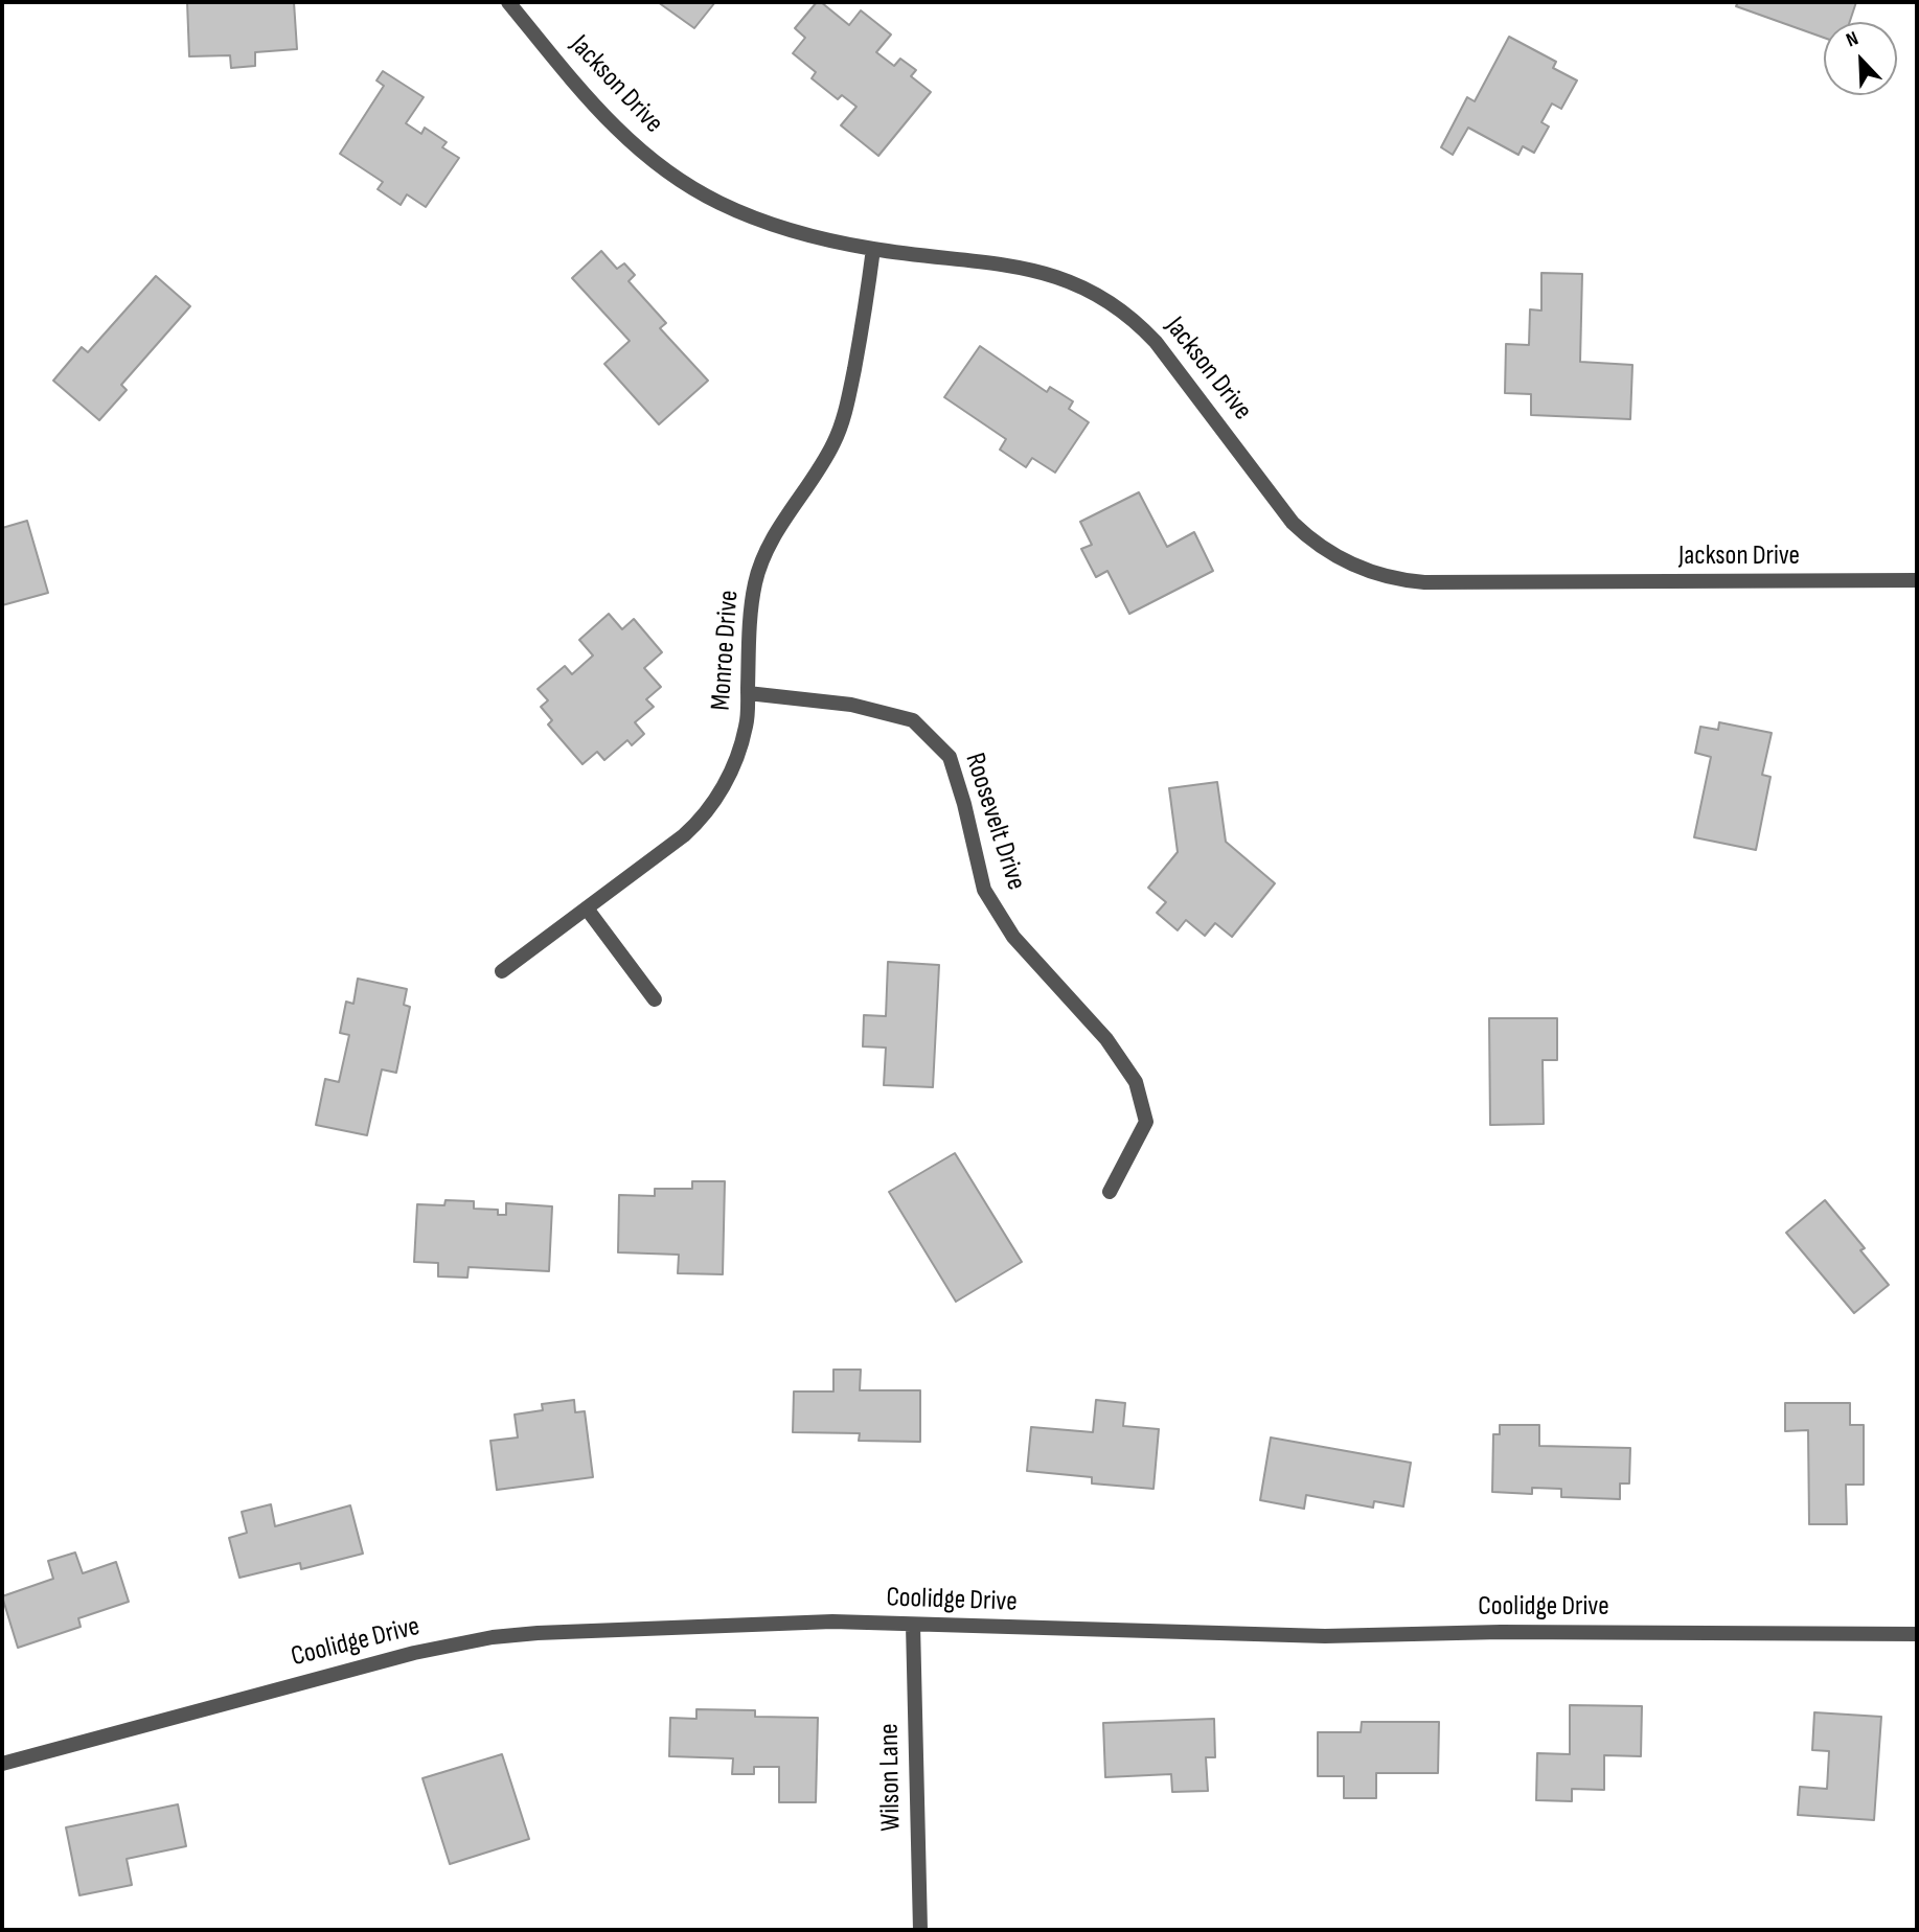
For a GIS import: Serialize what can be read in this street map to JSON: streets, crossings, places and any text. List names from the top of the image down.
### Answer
{
  "streets": {
    "street": [
      "Jackson Drive",
      "Monroe Drive",
      "Roosevelt Drive",
      "Coolidge Drive",
      "Wilson Lane"
    ]
  },
  "crossings": [
    ["Jackson Drive", "Monroe Drive"],
    ["Monroe Drive", "Roosevelt Drive"],
    ["Coolidge Drive", "Wilson Lane"]
  ],
  "north": "top left"
}
